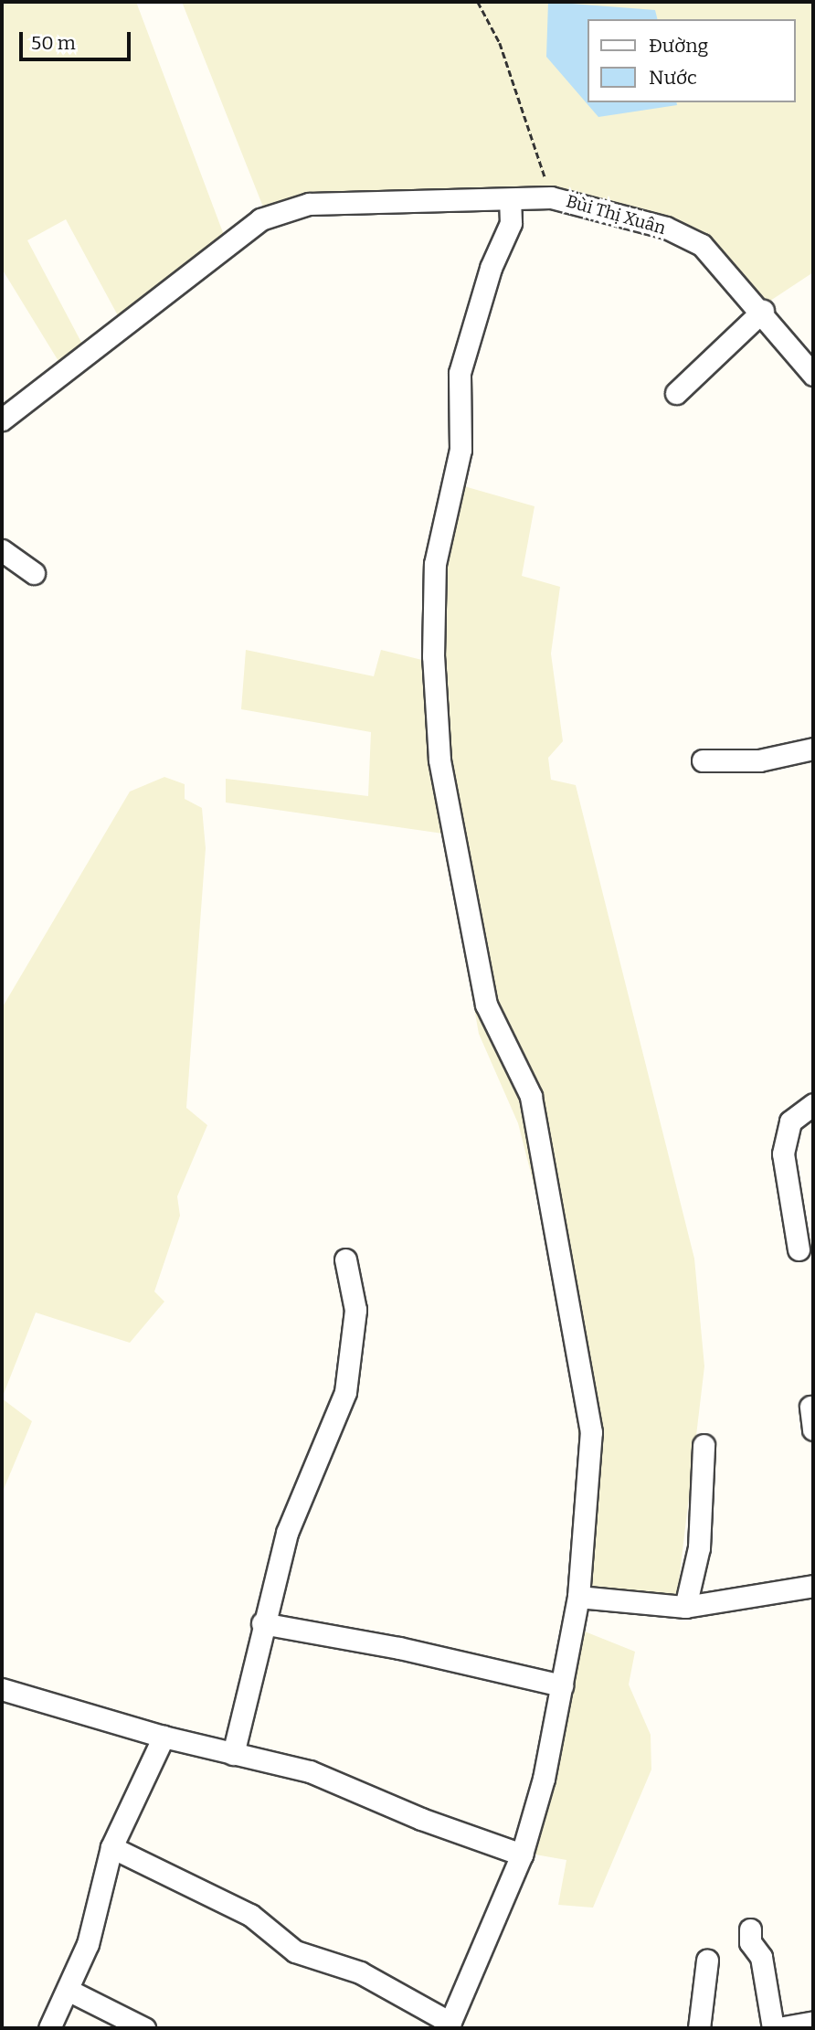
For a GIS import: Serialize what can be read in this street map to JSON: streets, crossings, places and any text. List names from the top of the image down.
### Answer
{
  "streets": {
    "street": ["Bùi Thị Xuân"]
  },
  "legend": ["Đường", "Nước"],
  "scale_bar": "50 m"
}
